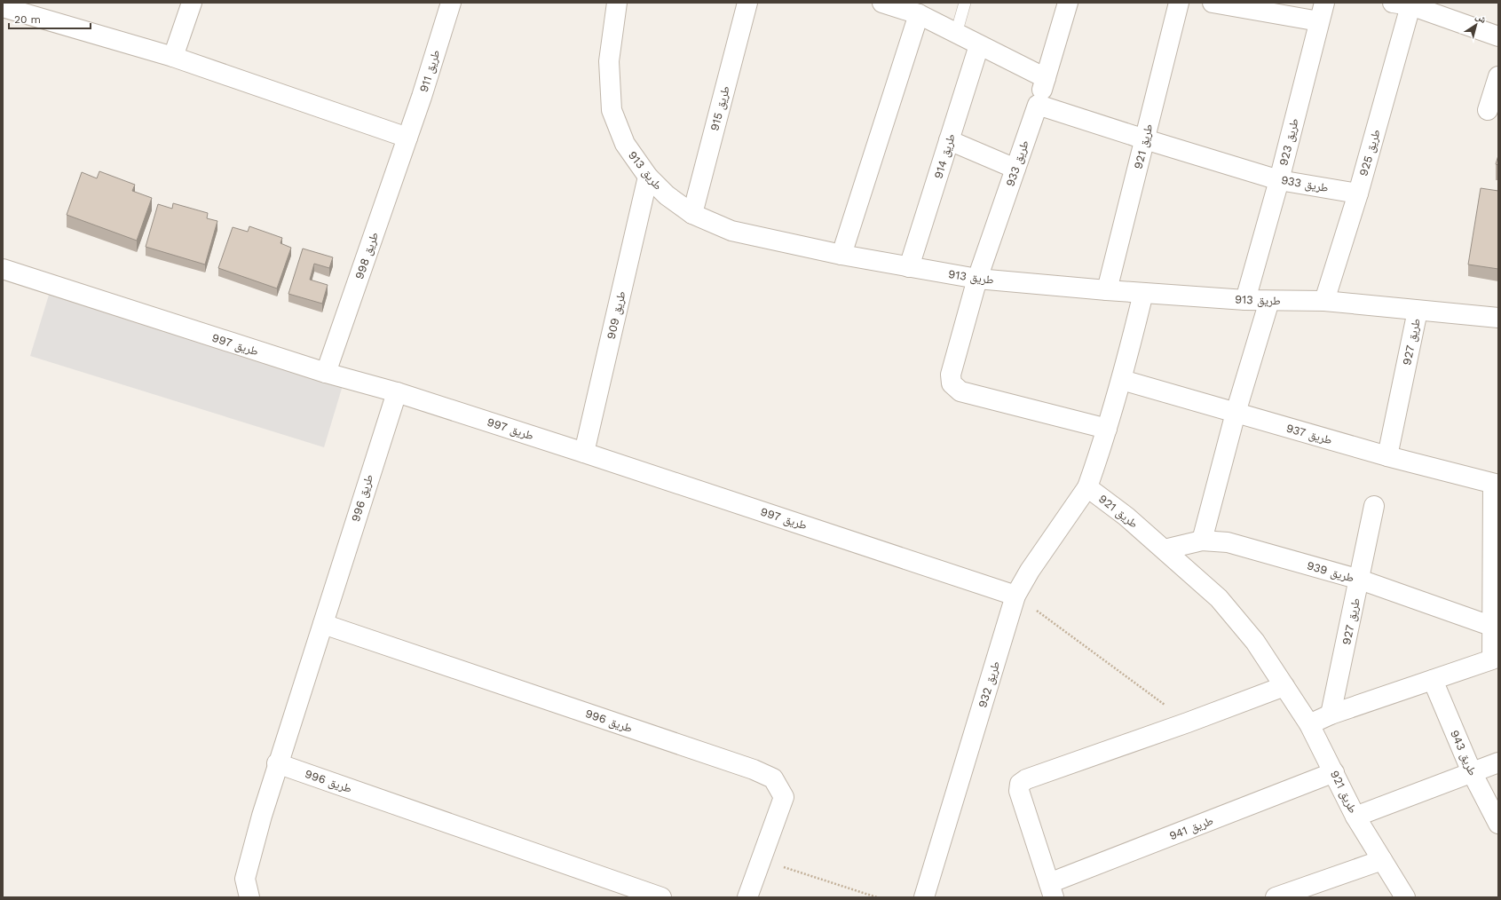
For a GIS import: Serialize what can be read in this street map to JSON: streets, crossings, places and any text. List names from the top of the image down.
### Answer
{
  "streets": {
    "street": [
      "طريق 911",
      "طريق 915",
      "طريق 923",
      "طريق 921",
      "طريق 925",
      "طريق 914",
      "طريق 933",
      "طريق 913",
      "طريق 998",
      "طريق 909",
      "طريق 927",
      "طريق 997",
      "طريق 937",
      "طريق 996",
      "طريق 939",
      "طريق 932",
      "طريق 943",
      "طريق 941"
    ]
  },
  "crossings": [
    ["طريق 911", "طريق 998"],
    ["طريق 915", "طريق 913"],
    ["طريق 923", "طريق 933"],
    ["طريق 923", "طريق 913"],
    ["طريق 921", "طريق 933"],
    ["طريق 921", "طريق 913"],
    ["طريق 921", "طريق 937"],
    ["طريق 921", "طريق 939"],
    ["طريق 921", "طريق 932"],
    ["طريق 921", "طريق 941"],
    ["طريق 925", "طريق 933"],
    ["طريق 925", "طريق 913"],
    ["طريق 914", "طريق 913"],
    ["طريق 933", "طريق 913"],
    ["طريق 913", "طريق 909"],
    ["طريق 913", "طريق 927"],
    ["طريق 998", "طريق 997"],
    ["طريق 909", "طريق 997"],
    ["طريق 927", "طريق 937"],
    ["طريق 927", "طريق 939"],
    ["طريق 997", "طريق 996"],
    ["طريق 997", "طريق 932"]
  ],
  "scale_bar": "20 m",
  "north": "top right"
}
